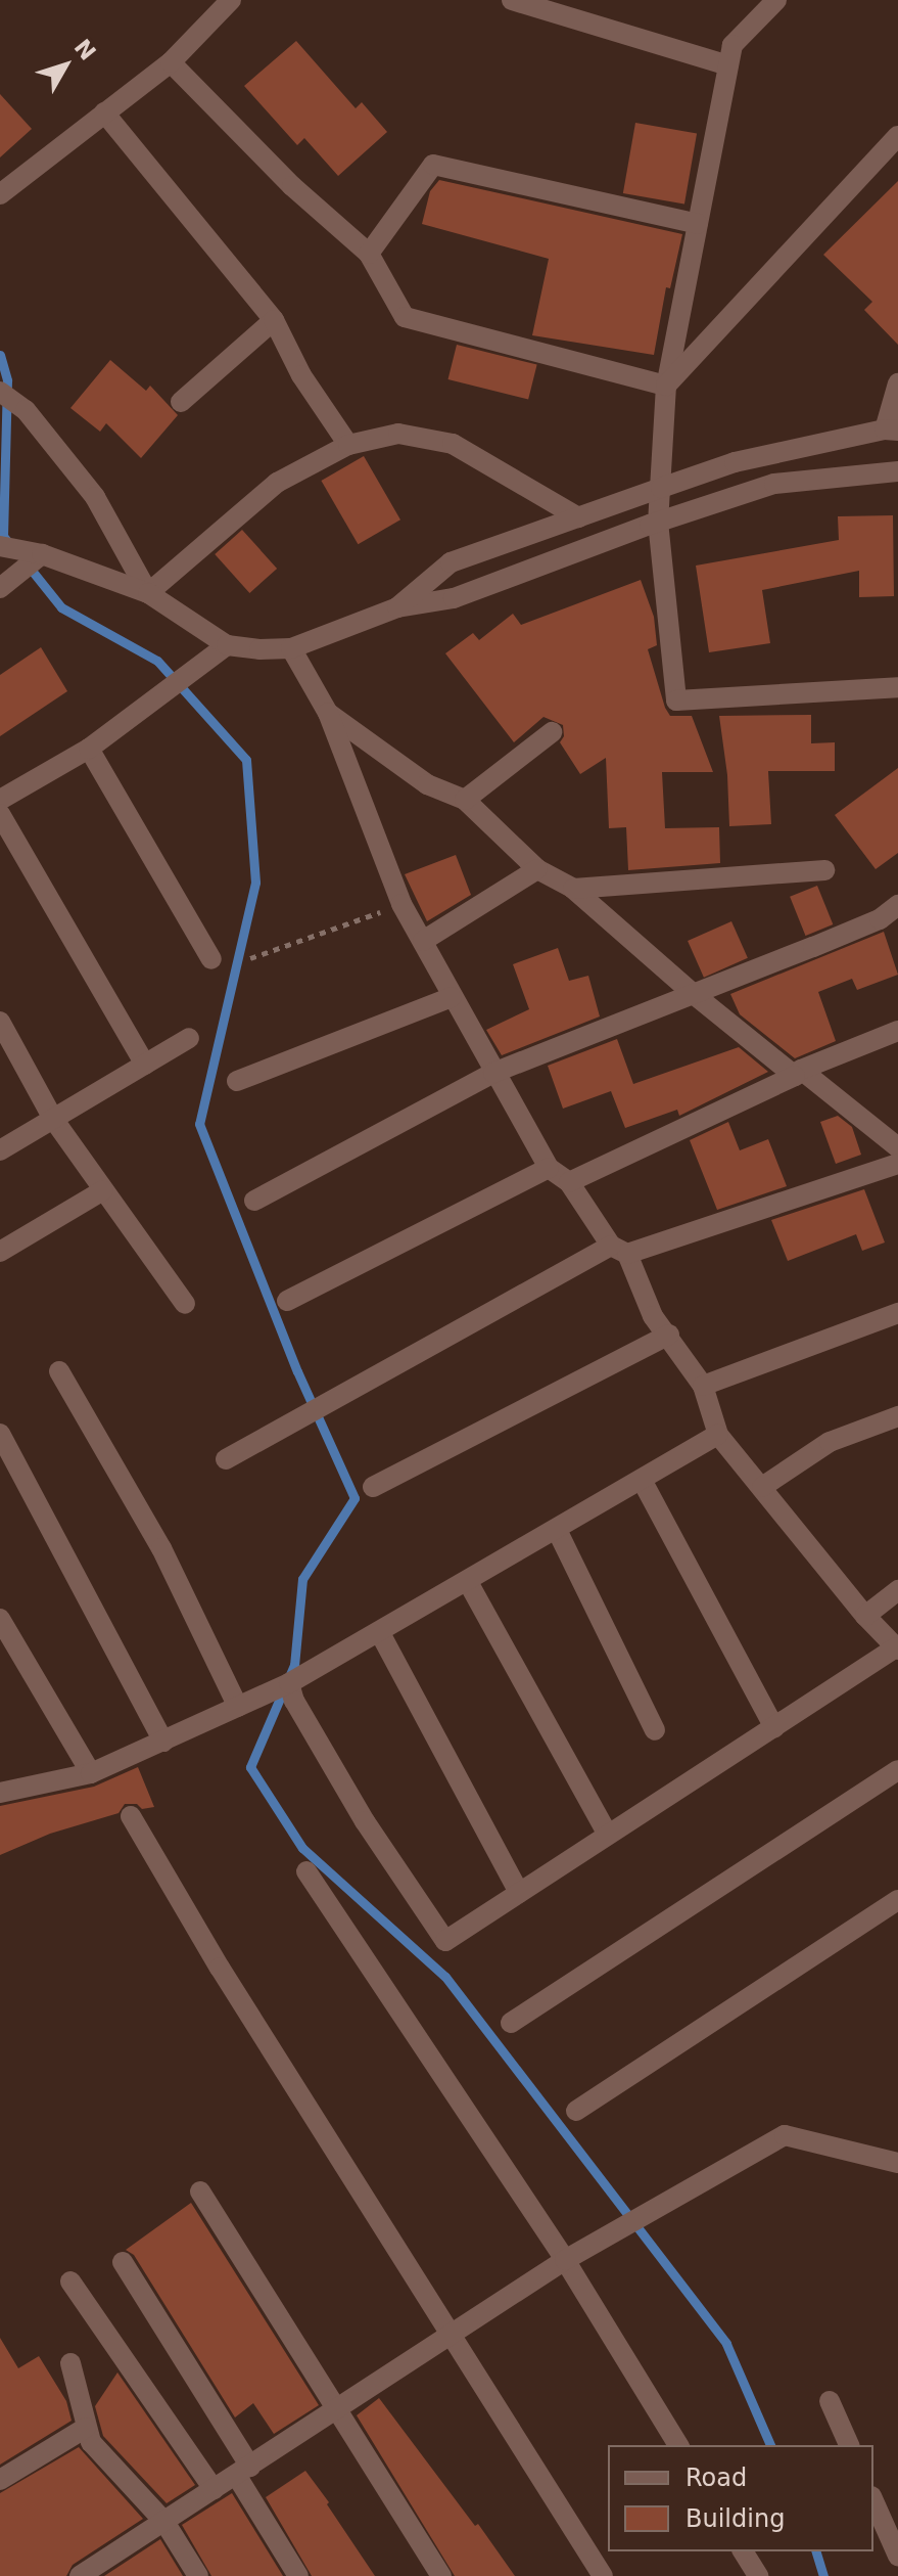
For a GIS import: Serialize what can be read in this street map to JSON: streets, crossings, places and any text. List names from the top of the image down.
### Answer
{
  "legend": ["Road", "Building"],
  "north": "top right"
}
